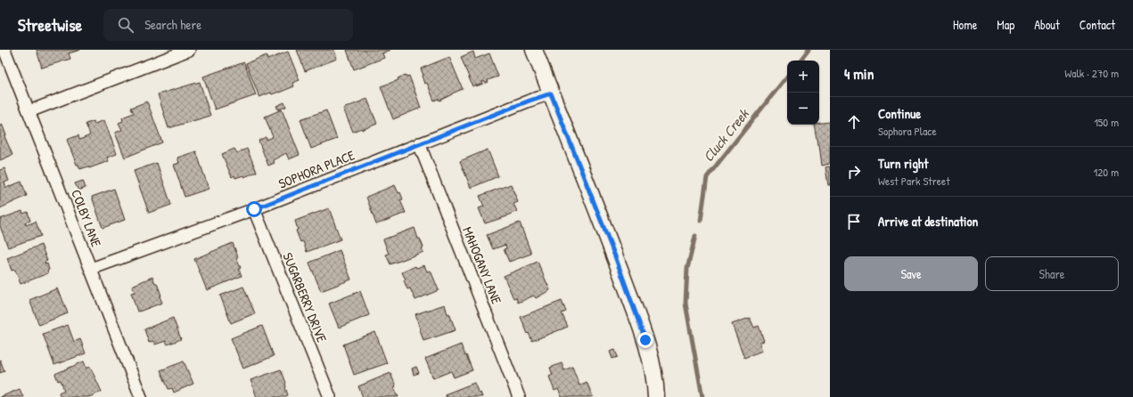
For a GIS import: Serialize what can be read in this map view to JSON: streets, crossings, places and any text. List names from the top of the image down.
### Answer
{
  "streets": {
    "street": [
      "SOPHORA PLACE",
      "COLBY LANE",
      "MAHOGANY LANE",
      "SUGARBERRY DRIVE"
    ]
  },
  "crossings": [
    ["SOPHORA PLACE", "COLBY LANE"],
    ["SOPHORA PLACE", "MAHOGANY LANE"],
    ["SOPHORA PLACE", "SUGARBERRY DRIVE"]
  ],
  "water": ["Cluck Creek"],
  "page": {
    "header": "Streetwise",
    "search": "Search here",
    "nav": [
      "Home",
      "Map",
      "About",
      "Contact"
    ],
    "heading": ["4 min", "Walk · 270 m"],
    "map_buttons": ["+", "−"],
    "list": [
      ["Continue", "Sophora Place", "150 m"],
      ["Turn right", "West Park Street", "120 m"],
      "Arrive at destination"
    ],
    "buttons": ["Save", "Share"]
  }
}
